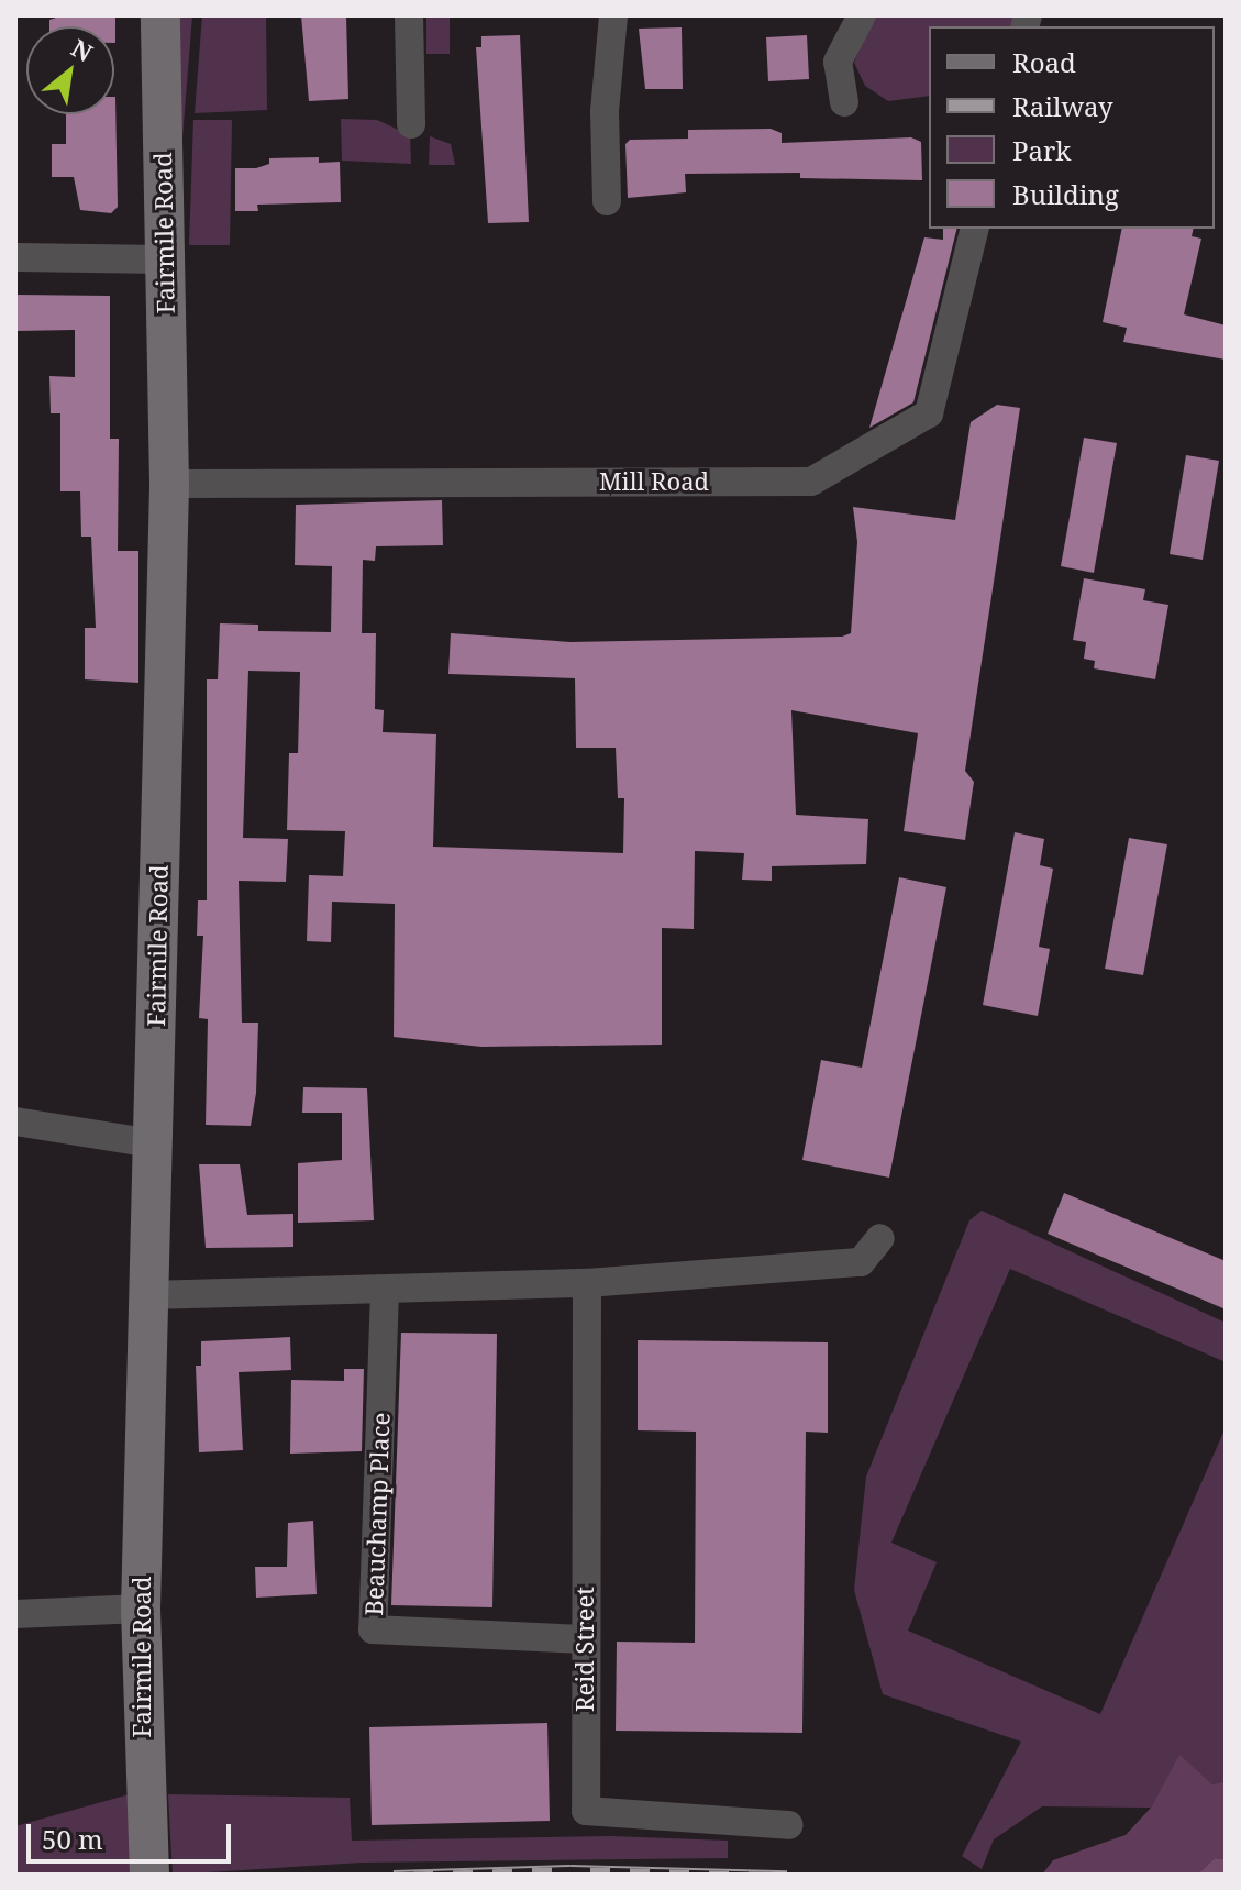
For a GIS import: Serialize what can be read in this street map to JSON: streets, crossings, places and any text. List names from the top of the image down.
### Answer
{
  "streets": {
    "main road": ["Fairmile Road"],
    "street": ["Mill Road", "Beauchamp Place", "Reid Street"]
  },
  "crossings": [
    ["Fairmile Road", "Mill Road"],
    ["Beauchamp Place", "Reid Street"]
  ],
  "legend": [
    "Road",
    "Railway",
    "Park",
    "Building"
  ],
  "scale_bar": "50 m",
  "north": "top right"
}
